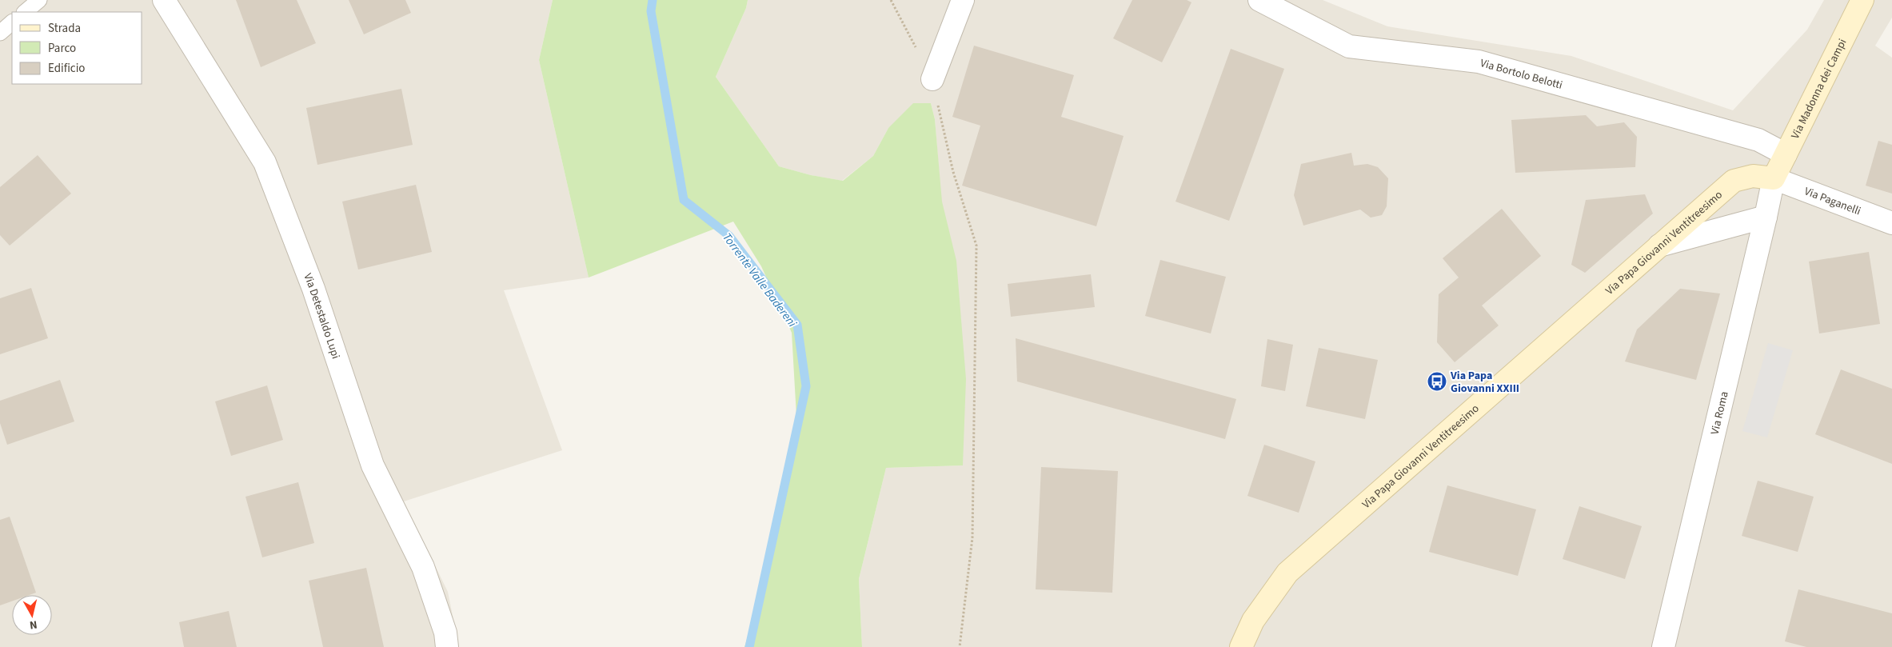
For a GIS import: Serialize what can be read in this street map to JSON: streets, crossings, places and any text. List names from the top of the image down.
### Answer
{
  "streets": {
    "street": [
      "Via Bortolo Belotti",
      "Via Madonna dei Campi",
      "Via Paganelli",
      "Via Papa Giovanni Ventitreesimo",
      "Via Detestaldo Lupi",
      "Via Roma"
    ]
  },
  "crossings": [
    ["Via Bortolo Belotti", "Via Madonna dei Campi"],
    ["Via Madonna dei Campi", "Via Paganelli"],
    ["Via Madonna dei Campi", "Via Papa Giovanni Ventitreesimo"],
    ["Via Madonna dei Campi", "Via Roma"],
    ["Via Paganelli", "Via Papa Giovanni Ventitreesimo"],
    ["Via Paganelli", "Via Roma"],
    ["Via Papa Giovanni Ventitreesimo", "Via Roma"]
  ],
  "water": ["Torrente Valle Badereni"],
  "places": {
    "bus stop": ["Via Papa Giovanni XXIII"]
  },
  "legend": ["Strada", "Parco", "Edificio"],
  "north": "bottom"
}
